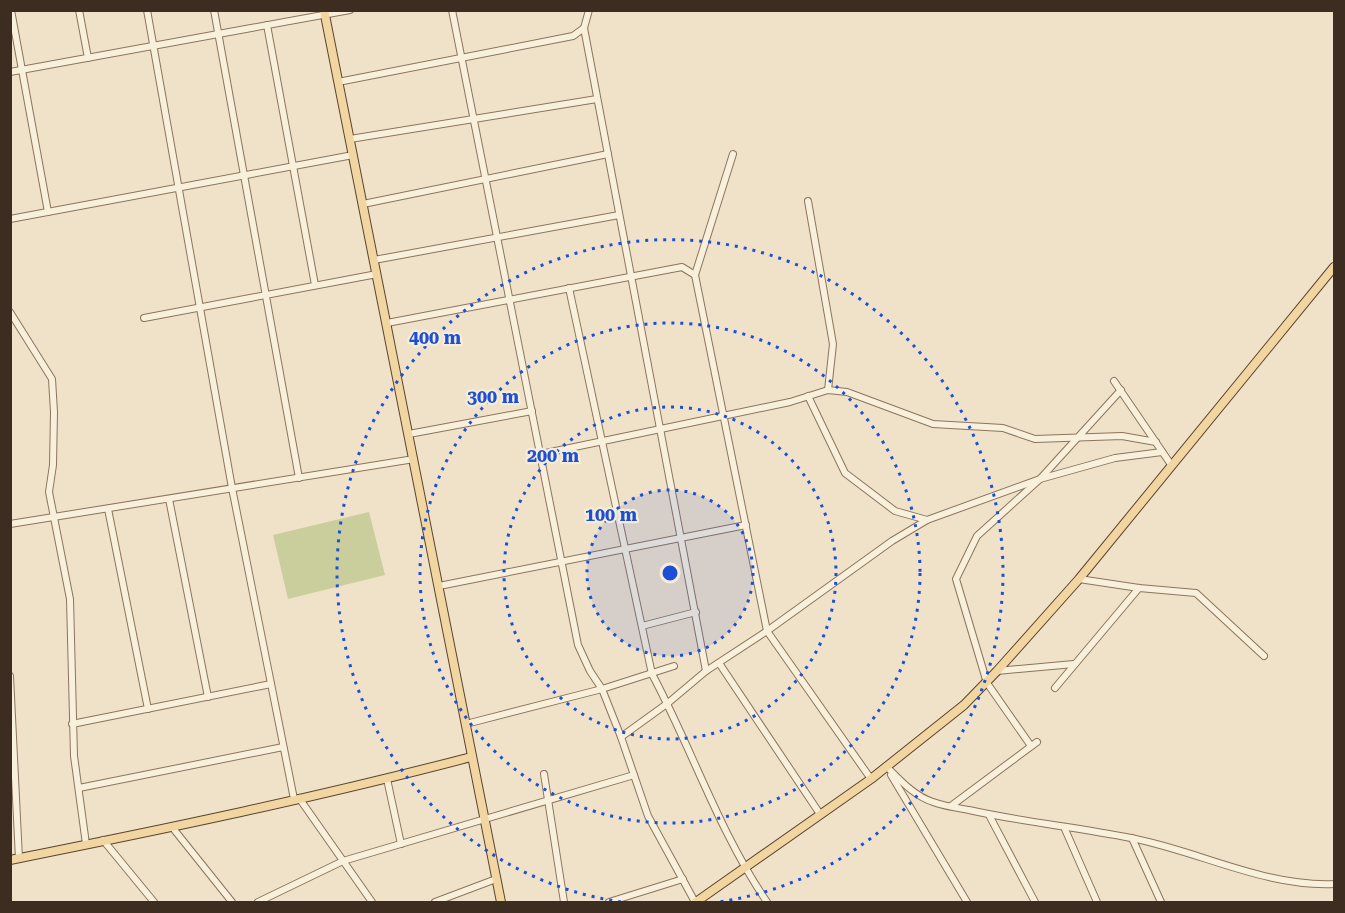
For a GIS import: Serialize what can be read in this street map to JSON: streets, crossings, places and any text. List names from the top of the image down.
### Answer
{
  "rings": [
    "400 m",
    "300 m",
    "200 m",
    "100 m"
  ]
}
